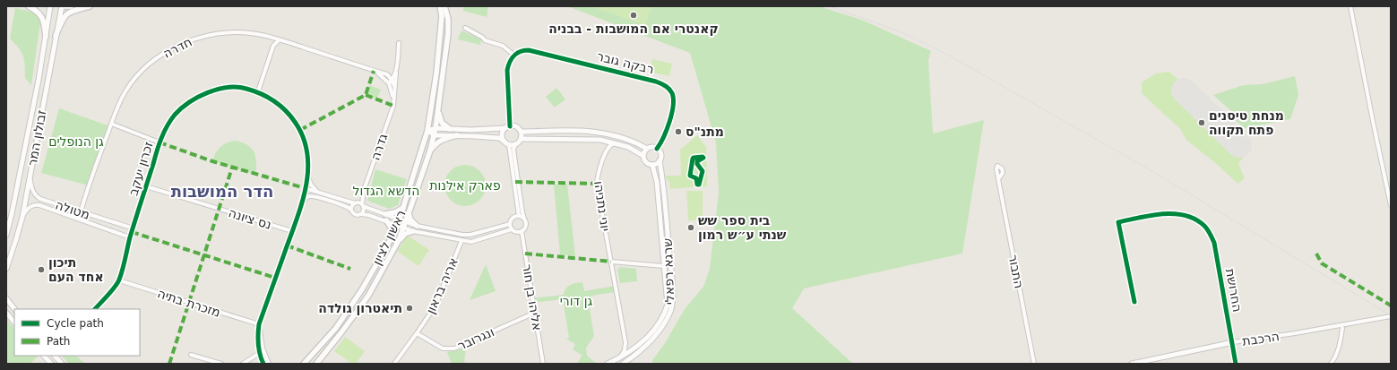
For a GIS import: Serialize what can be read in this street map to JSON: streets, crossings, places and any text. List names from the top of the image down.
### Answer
{
  "streets": {
    "main road": ["ראשון לציון"],
    "street": [
      "חדרה",
      "רבקה גובר",
      "זבולון המר",
      "גדרה",
      "זכרון יעקב",
      "יוני נתניהו",
      "מטולה",
      "נס ציונה",
      "שרגא רפאלי",
      "התבור",
      "אריה בראון",
      "החרושת",
      "אליהו בן חור",
      "מזכרת בתיה",
      "ונגרובר",
      "הרכבת"
    ]
  },
  "crossings": [
    ["חדרה", "גדרה"],
    ["חדרה", "מטולה"],
    ["רבקה גובר", "שרגא רפאלי"],
    ["זבולון המר", "מטולה"],
    ["זכרון יעקב", "מטולה"],
    ["זכרון יעקב", "נס ציונה"],
    ["זכרון יעקב", "מזכרת בתיה"],
    ["אריה בראון", "ונגרובר"],
    ["החרושת", "הרכבת"],
    ["אליהו בן חור", "ונגרובר"]
  ],
  "districts": ["הדר המושבות"],
  "parks": [
    "גן הנופלים",
    "פארק אילנות",
    "הדשא הגדול",
    "גן דורי"
  ],
  "places": [
    "קאנטרי אם המושבות - בבניה",
    "מנחת טיסנים פתח תקווה",
    "מתנ\"ס",
    "בית ספר שש שנתי ע״ש רמון",
    "תיכון אחד העם",
    "תיאטרון גולדה"
  ],
  "legend": ["Cycle path", "Path"]
}
